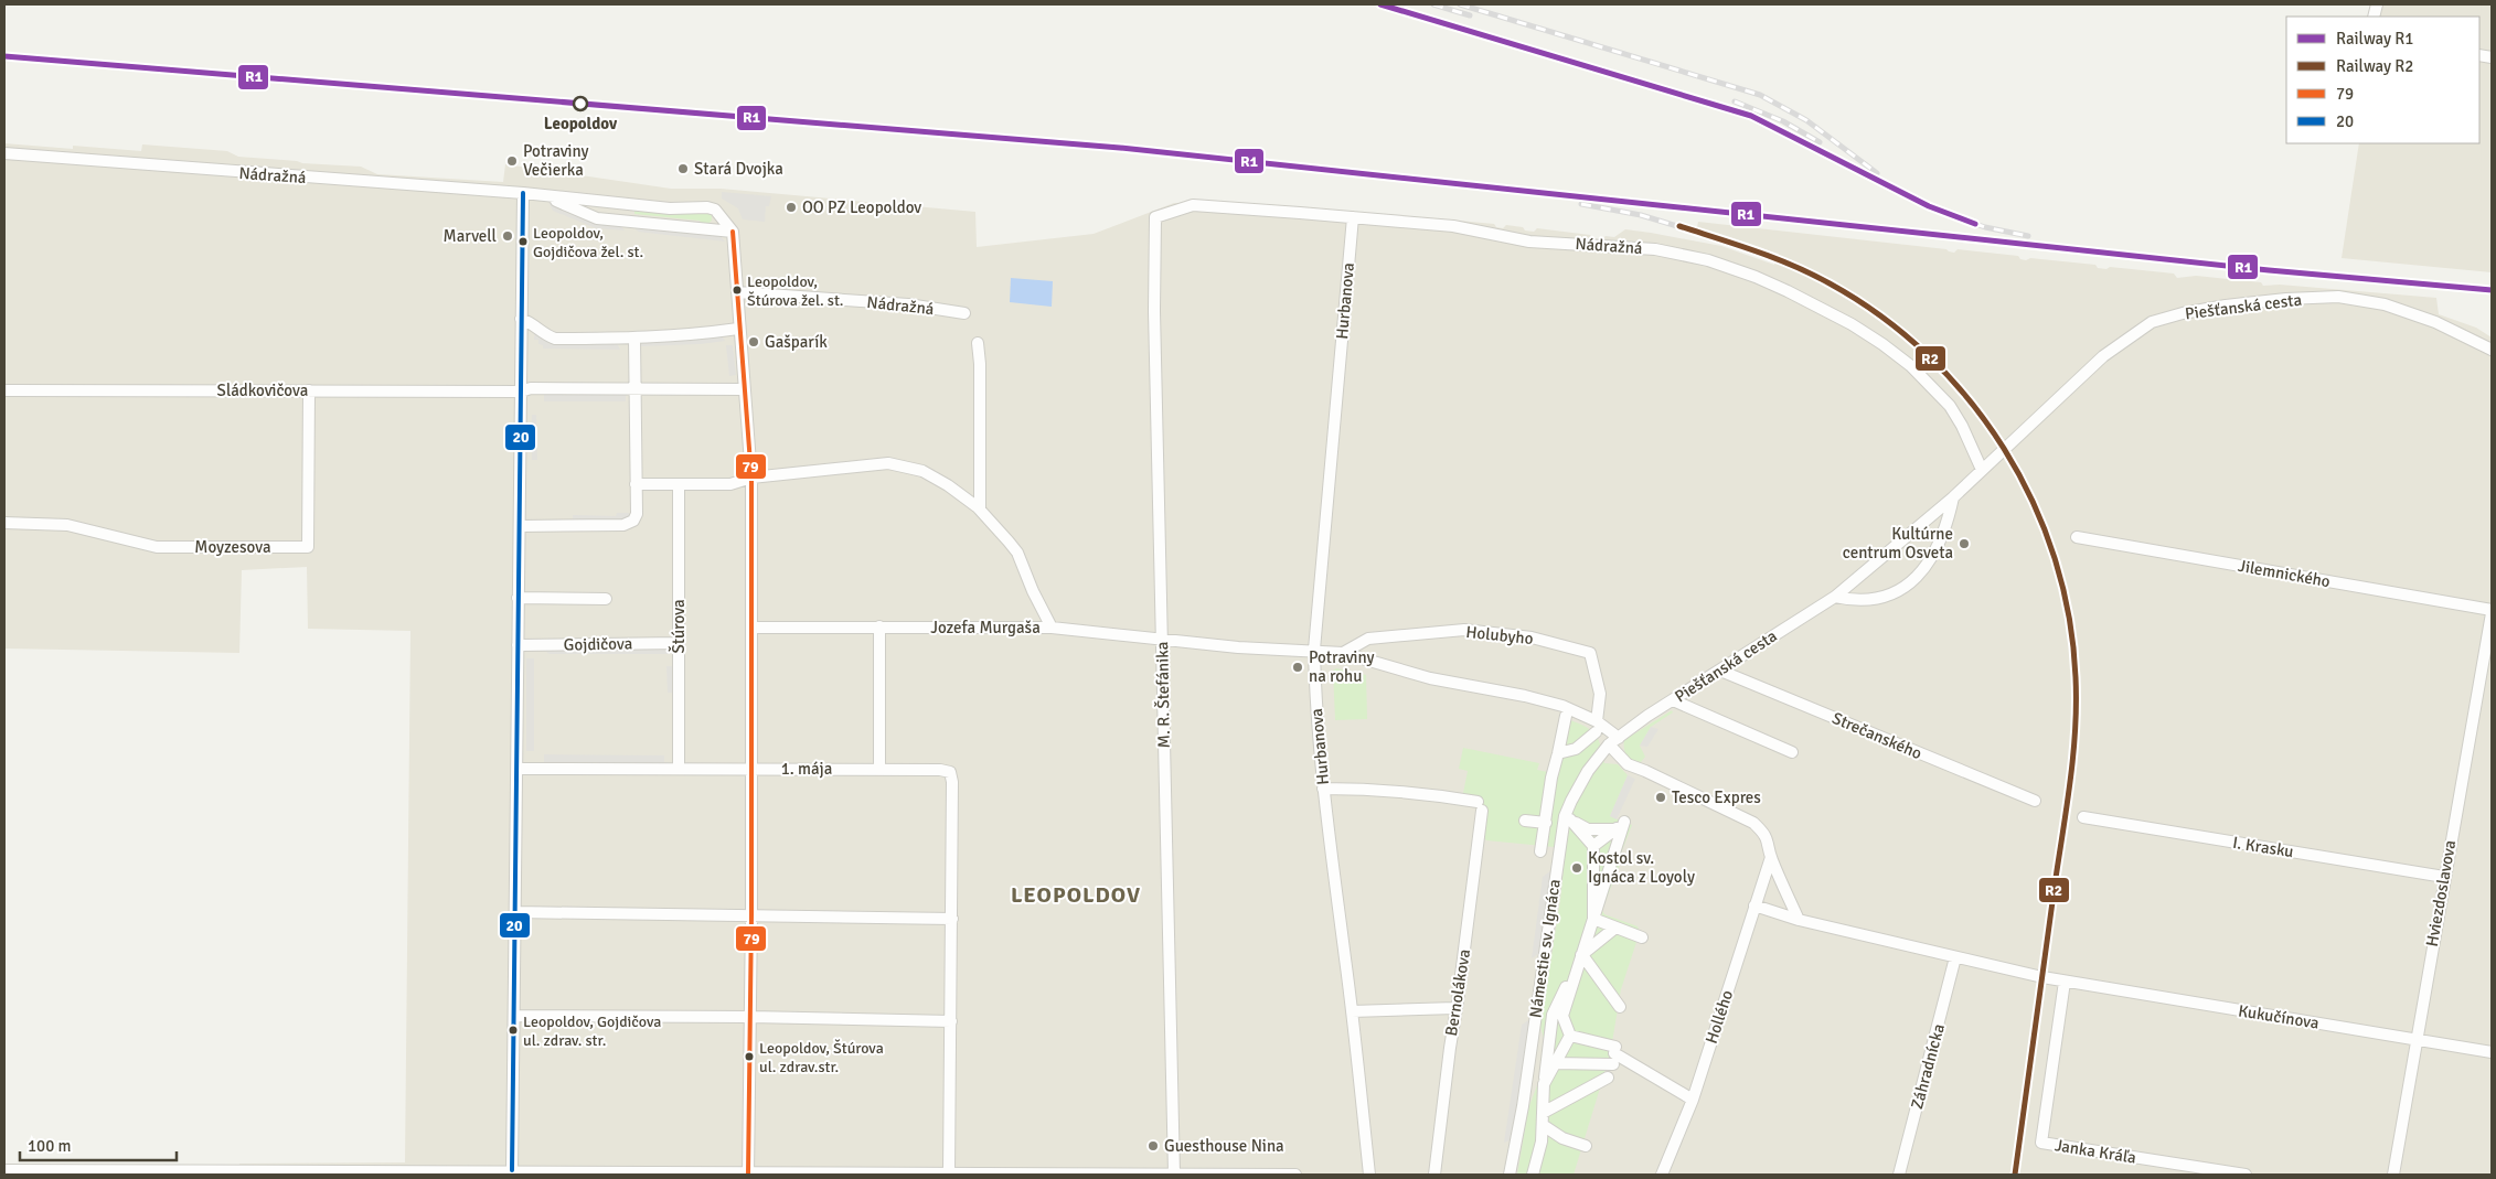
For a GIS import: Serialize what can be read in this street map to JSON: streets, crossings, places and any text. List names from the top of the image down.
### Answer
{
  "streets": {
    "street": [
      "Nádražná",
      "Hurbanova",
      "Piešťanská cesta",
      "Sládkovičova",
      "Moyzesova",
      "Jilemnického",
      "Štúrova",
      "Jozefa Murgaša",
      "Holubyho",
      "Gojdičova",
      "M. R. Štefánika",
      "Strečanského",
      "1. mája",
      "I. Krasku",
      "Hviezdoslavova",
      "Námestie sv. Ignáca",
      "Bernolákova",
      "Hollého",
      "Kukučínova",
      "Záhradnícka",
      "Janka Kráľa"
    ]
  },
  "crossings": [
    ["Nádražná", "Hurbanova"],
    ["Nádražná", "Piešťanská cesta"],
    ["Nádražná", "M. R. Štefánika"],
    ["Hurbanova", "Bernolákova"],
    ["Piešťanská cesta", "Strečanského"],
    ["Piešťanská cesta", "Námestie sv. Ignáca"],
    ["Sládkovičova", "Moyzesova"],
    ["Jilemnického", "Hviezdoslavova"],
    ["Štúrova", "Gojdičova"],
    ["Štúrova", "1. mája"],
    ["I. Krasku", "Hviezdoslavova"],
    ["Hviezdoslavova", "Kukučínova"],
    ["Kukučínova", "Záhradnícka"],
    ["Kukučínova", "Janka Kráľa"]
  ],
  "districts": ["LEOPOLDOV"],
  "places": [
    "Leopoldov",
    "Potraviny Večierka",
    "Stará Dvojka",
    "OO PZ Leopoldov",
    "Marvell",
    "Leopoldov, Gojdičova žel. st.",
    "Leopoldov, Štúrova žel. st.",
    "Gašparík",
    "Kultúrne centrum Osveta",
    "Potraviny na rohu",
    "Tesco Expres",
    "Kostol sv. Ignáca z Loyoly",
    "Leopoldov, Gojdičova ul. zdrav. str.",
    "Leopoldov, Štúrova ul. zdrav.str.",
    "Guesthouse Nina"
  ],
  "lines": [
    "rail line R1",
    "transit line 20",
    "rail line R2",
    "transit line 79"
  ],
  "legend": [
    "Railway R1",
    "Railway R2",
    "79",
    "20"
  ],
  "scale_bar": "100 m"
}
